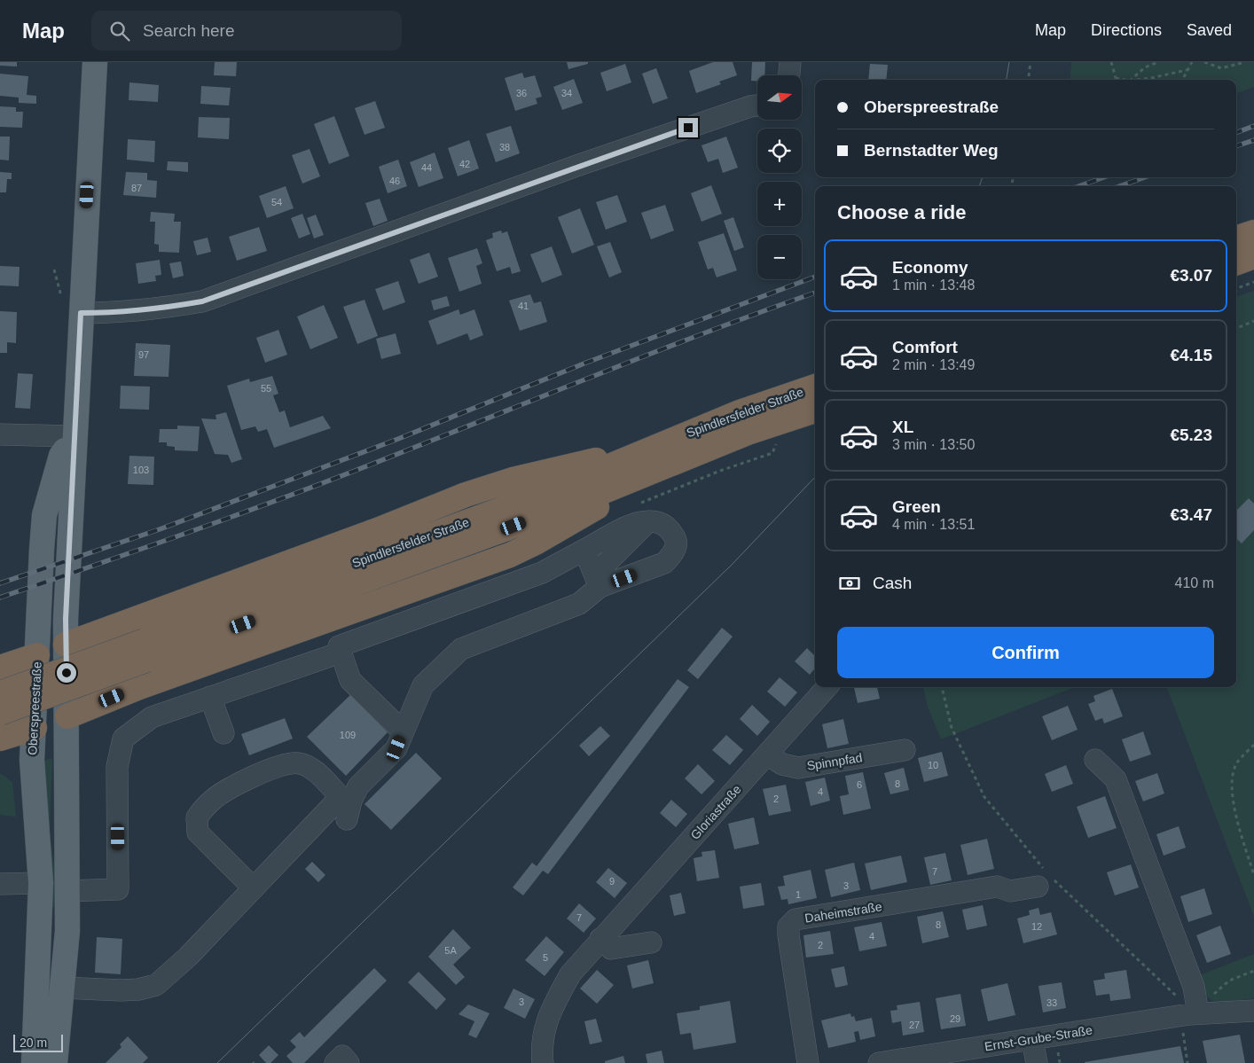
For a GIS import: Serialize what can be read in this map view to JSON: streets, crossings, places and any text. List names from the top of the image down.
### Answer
{
  "streets": {
    "highway": ["Spindlersfelder Straße"],
    "main road": ["Oberspreestraße"],
    "street": [
      "Spinnpfad",
      "Gloriastraße",
      "Daheimstraße",
      "Ernst-Grube-Straße"
    ]
  },
  "crossings": [
    ["Spinnpfad", "Gloriastraße"]
  ],
  "house_numbers": [
    "36",
    "34",
    "38",
    "42",
    "44",
    "46",
    "87",
    "54",
    "41",
    "97",
    "55",
    "103",
    "109",
    "10",
    "8",
    "6",
    "4",
    "2",
    "7",
    "9",
    "3",
    "1",
    "7",
    "8",
    "12",
    "4",
    "2",
    "5A",
    "5",
    "3",
    "33",
    "29",
    "27"
  ],
  "scale_bar": "20 m",
  "north": "right",
  "page": {
    "header": "Map",
    "search": "Search here",
    "nav": ["Map", "Directions", "Saved"],
    "map_buttons": ["+", "−"],
    "banner": ["Oberspreestraße", "Bernstadter Weg"],
    "heading": "Choose a ride",
    "list": [
      {
        "name": "Economy",
        "note": "1 min · 13:48",
        "value": "€3.07"
      },
      {
        "name": "Comfort",
        "note": "2 min · 13:49",
        "value": "€4.15"
      },
      {
        "name": "XL",
        "note": "3 min · 13:50",
        "value": "€5.23"
      },
      {
        "name": "Green",
        "note": "4 min · 13:51",
        "value": "€3.47"
      }
    ],
    "pay": ["Cash", "410 m"],
    "buttons": "Confirm",
    "scale": "20 m"
  }
}
